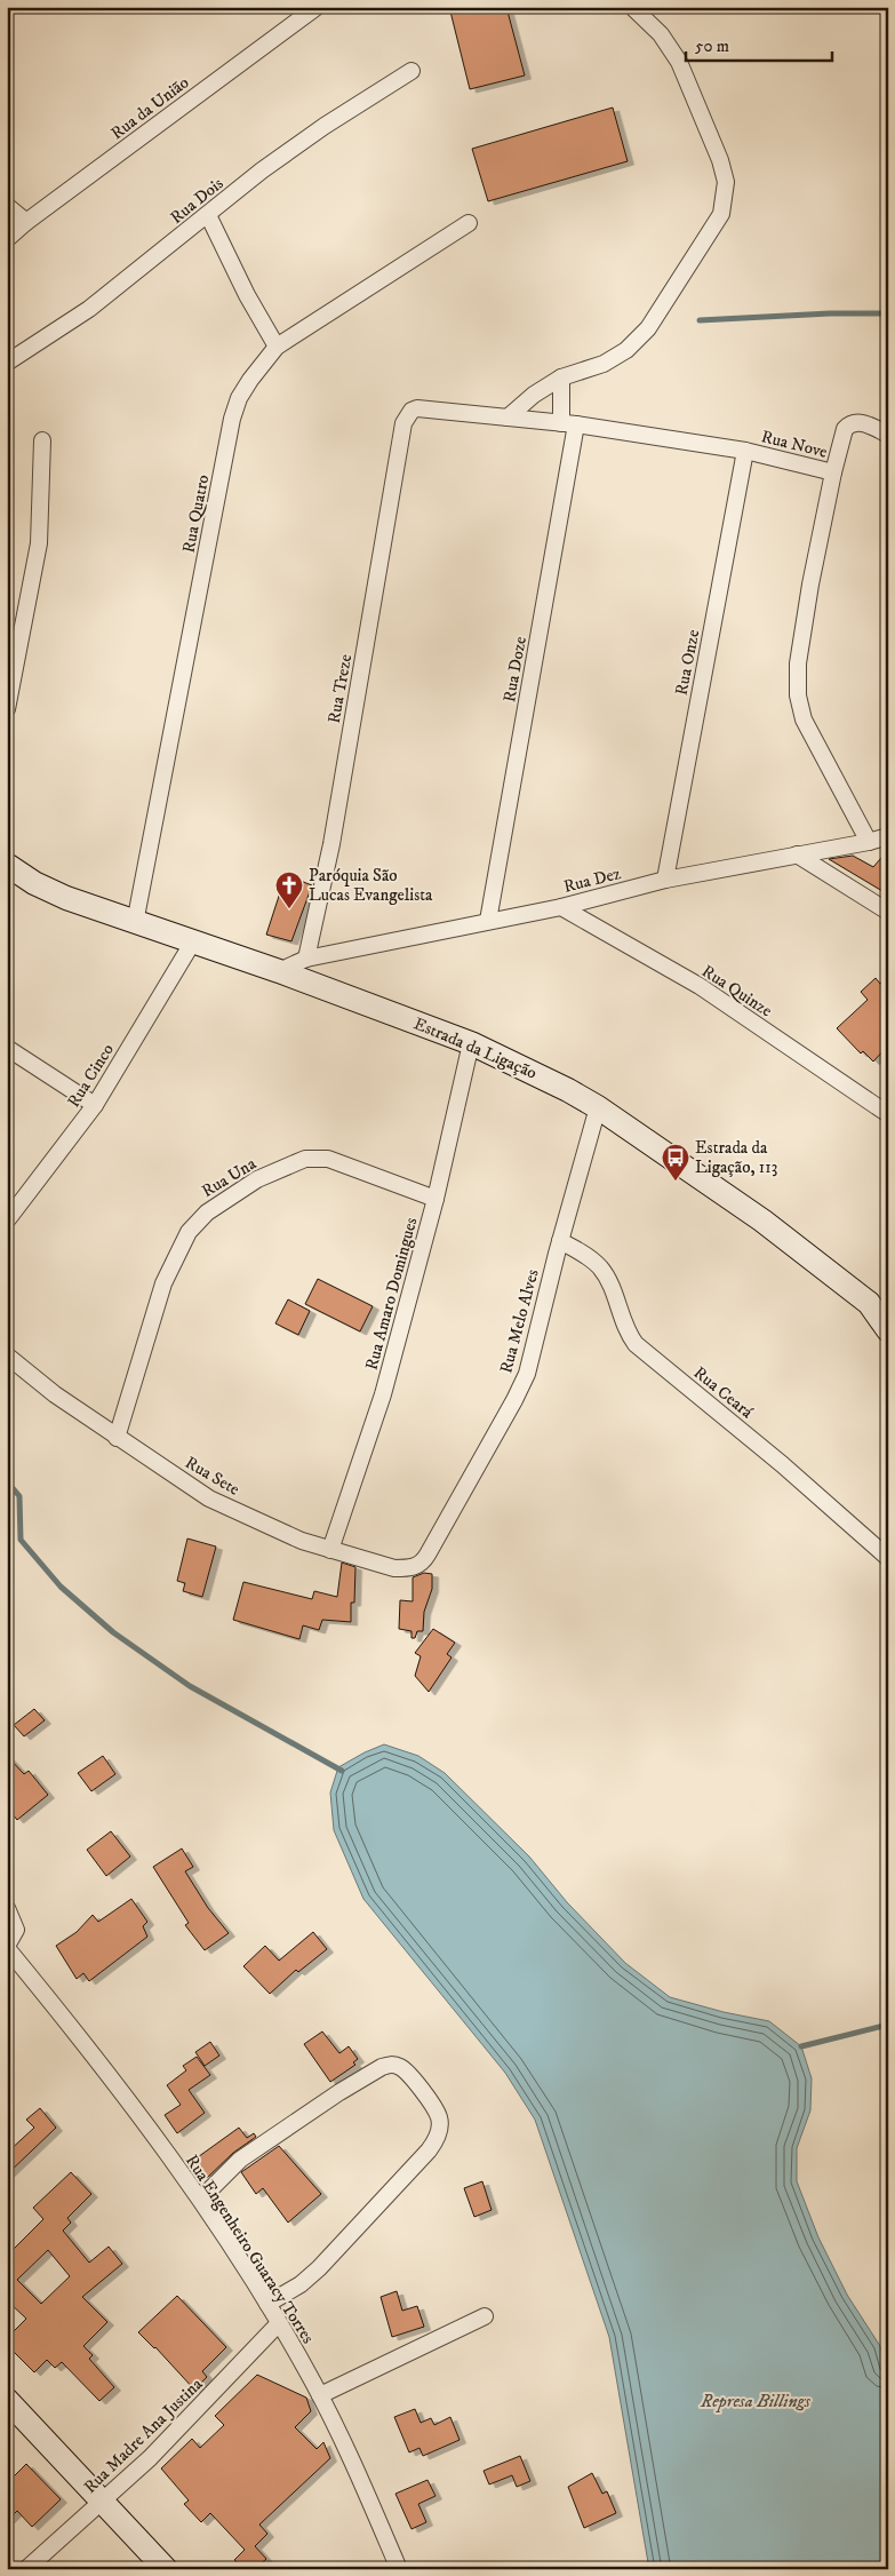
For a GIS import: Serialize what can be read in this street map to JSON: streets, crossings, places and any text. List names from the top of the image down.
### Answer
{
  "streets": {
    "street": [
      "Rua da União",
      "Rua Dois",
      "Rua Nove",
      "Rua Quatro",
      "Rua Onze",
      "Rua Doze",
      "Rua Treze",
      "Rua Dez",
      "Rua Quinze",
      "Estrada da Ligação",
      "Rua Cinco",
      "Rua Una",
      "Rua Amaro Domingues",
      "Rua Melo Alves",
      "Rua Ceará",
      "Rua Sete",
      "Rua Engenheiro Guaracy Torres",
      "Rua Madre Ana Justina"
    ]
  },
  "crossings": [
    ["Rua Nove", "Rua Onze"],
    ["Rua Nove", "Rua Doze"],
    ["Rua Nove", "Rua Treze"],
    ["Rua Nove", "Rua Dez"],
    ["Rua Quatro", "Estrada da Ligação"],
    ["Rua Onze", "Rua Dez"],
    ["Rua Doze", "Rua Dez"],
    ["Rua Treze", "Rua Dez"],
    ["Rua Dez", "Rua Quinze"],
    ["Estrada da Ligação", "Rua Cinco"],
    ["Estrada da Ligação", "Rua Amaro Domingues"],
    ["Estrada da Ligação", "Rua Melo Alves"],
    ["Rua Una", "Rua Amaro Domingues"],
    ["Rua Una", "Rua Sete"],
    ["Rua Amaro Domingues", "Rua Sete"],
    ["Rua Melo Alves", "Rua Ceará"],
    ["Rua Melo Alves", "Rua Sete"],
    ["Rua Engenheiro Guaracy Torres", "Rua Madre Ana Justina"]
  ],
  "water": ["Represa Billings"],
  "places": {
    "church": ["Paróquia São Lucas Evangelista"],
    "bus stop": ["Estrada da Ligação, 113"]
  },
  "scale_bar": "50 m"
}
